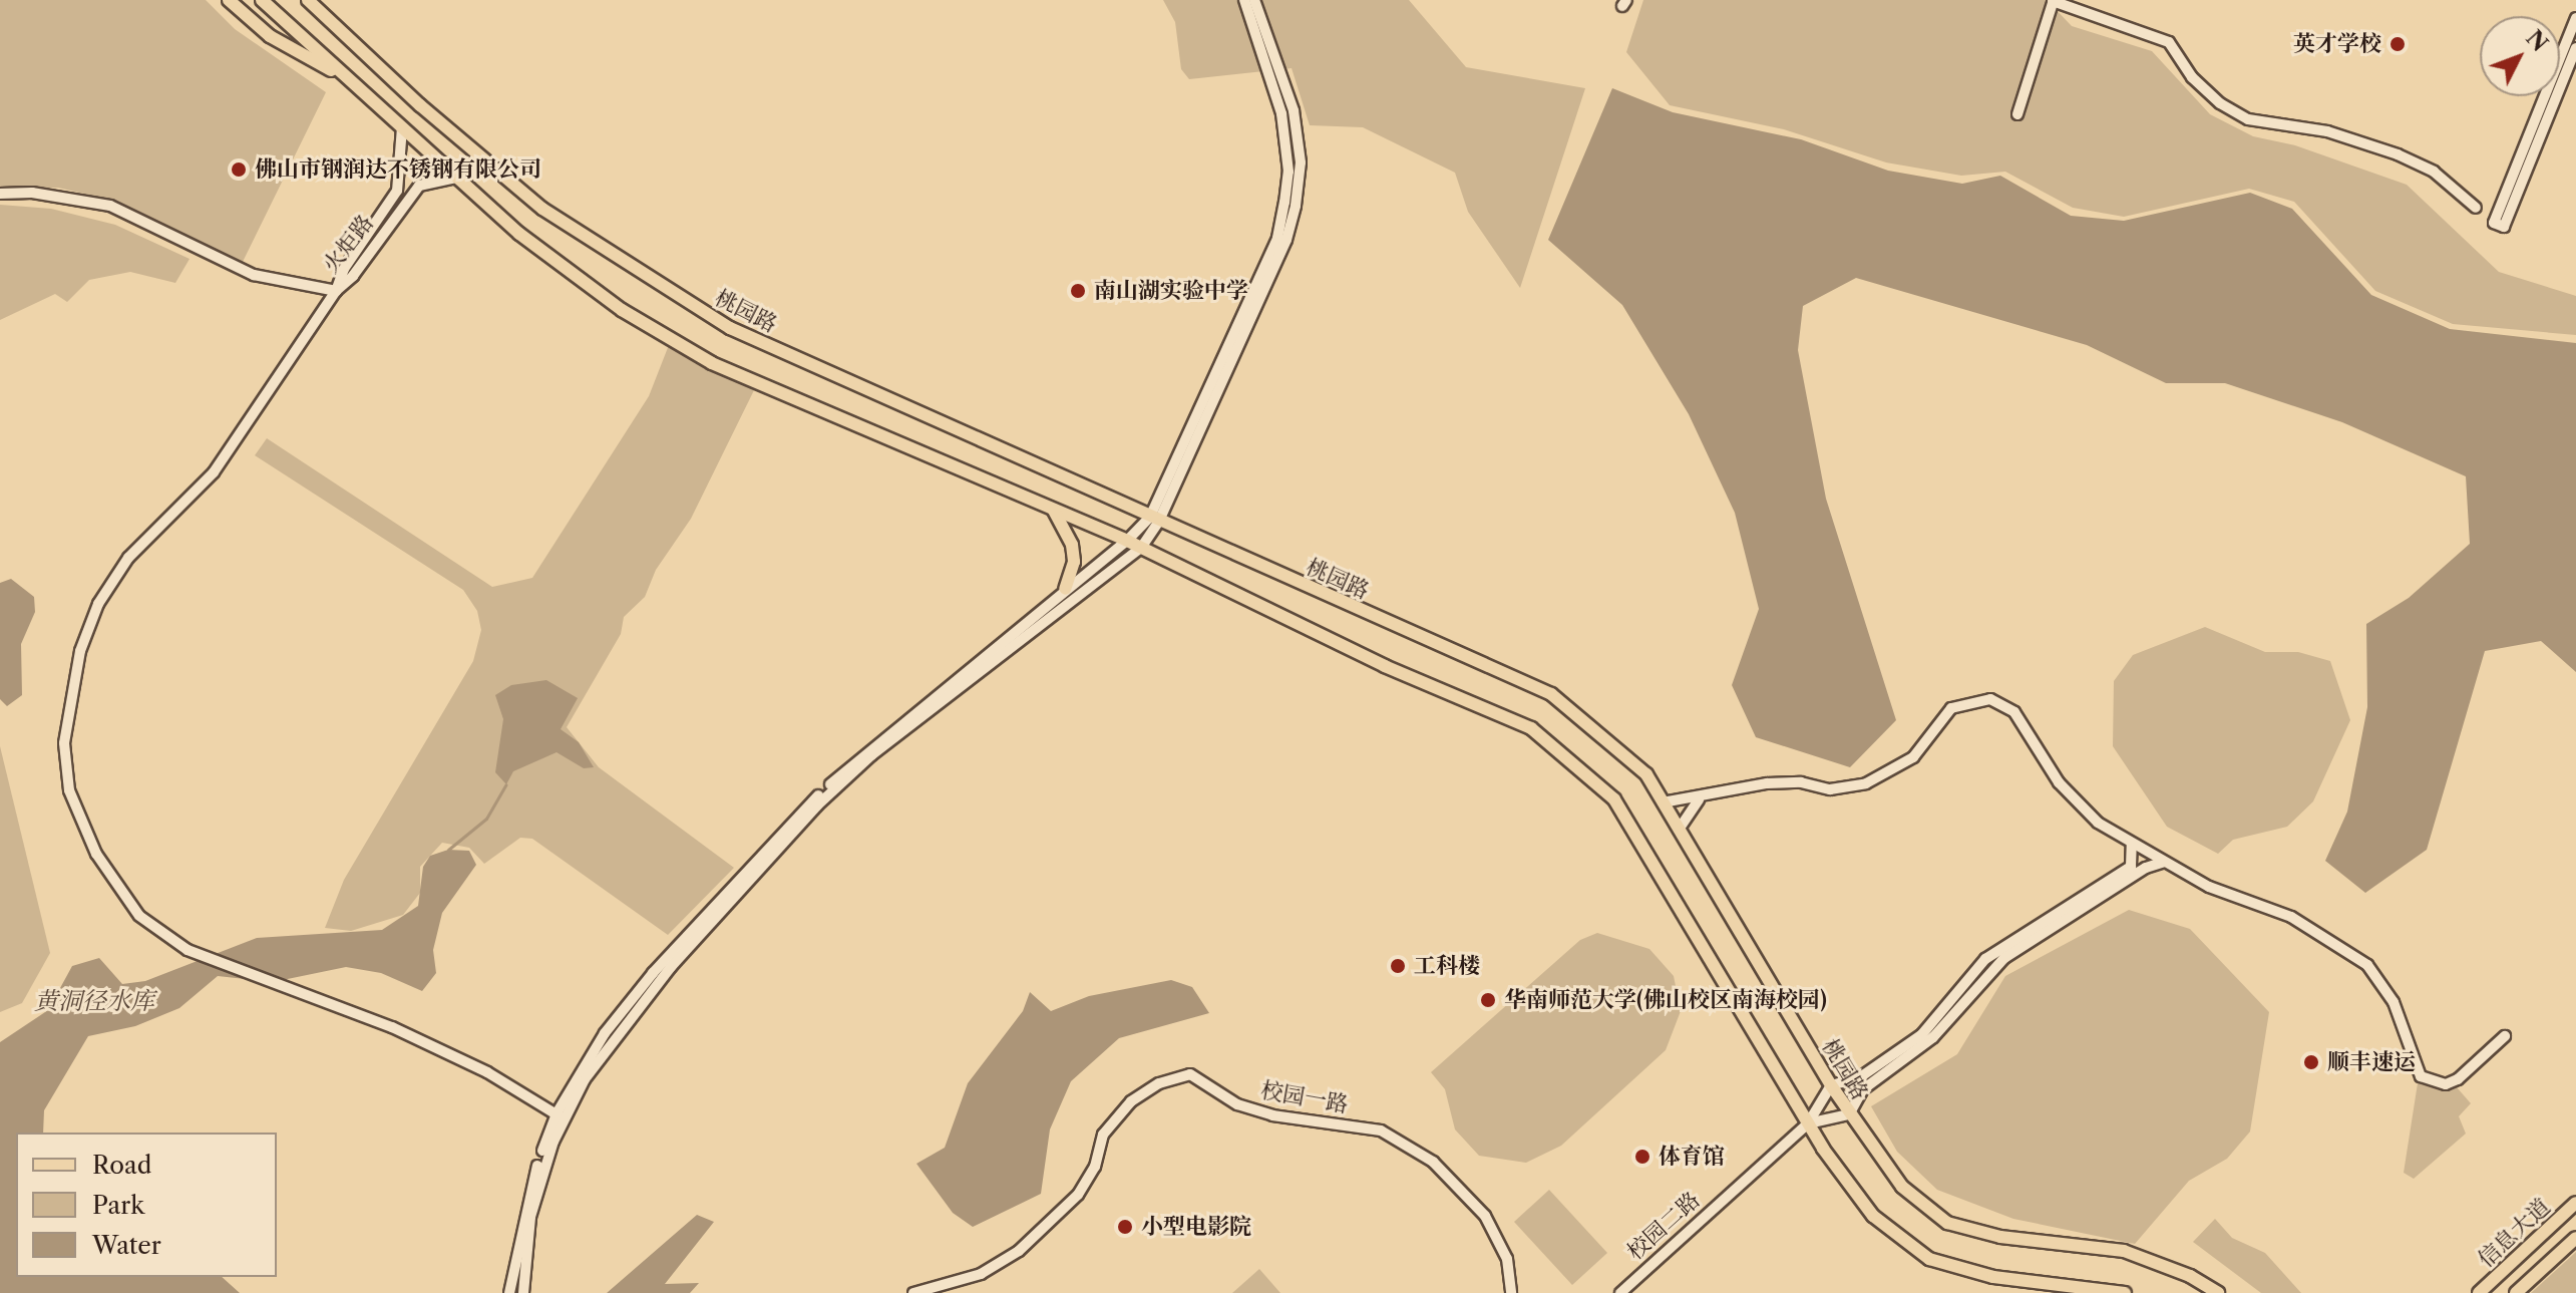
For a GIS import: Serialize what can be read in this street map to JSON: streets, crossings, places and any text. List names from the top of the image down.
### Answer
{
  "streets": {
    "main road": ["桃园路", "信息大道"],
    "street": ["火炬路", "校园一路", "校园二路"]
  },
  "water": ["黄洞径水库"],
  "places": [
    "英才学校",
    "佛山市钢润达不锈钢有限公司",
    "南山湖实验中学",
    "工科楼",
    "华南师范大学(佛山校区南海校园)",
    "顺丰速运",
    "体育馆",
    "小型电影院"
  ],
  "legend": ["Road", "Park", "Water"],
  "north": "top right"
}
